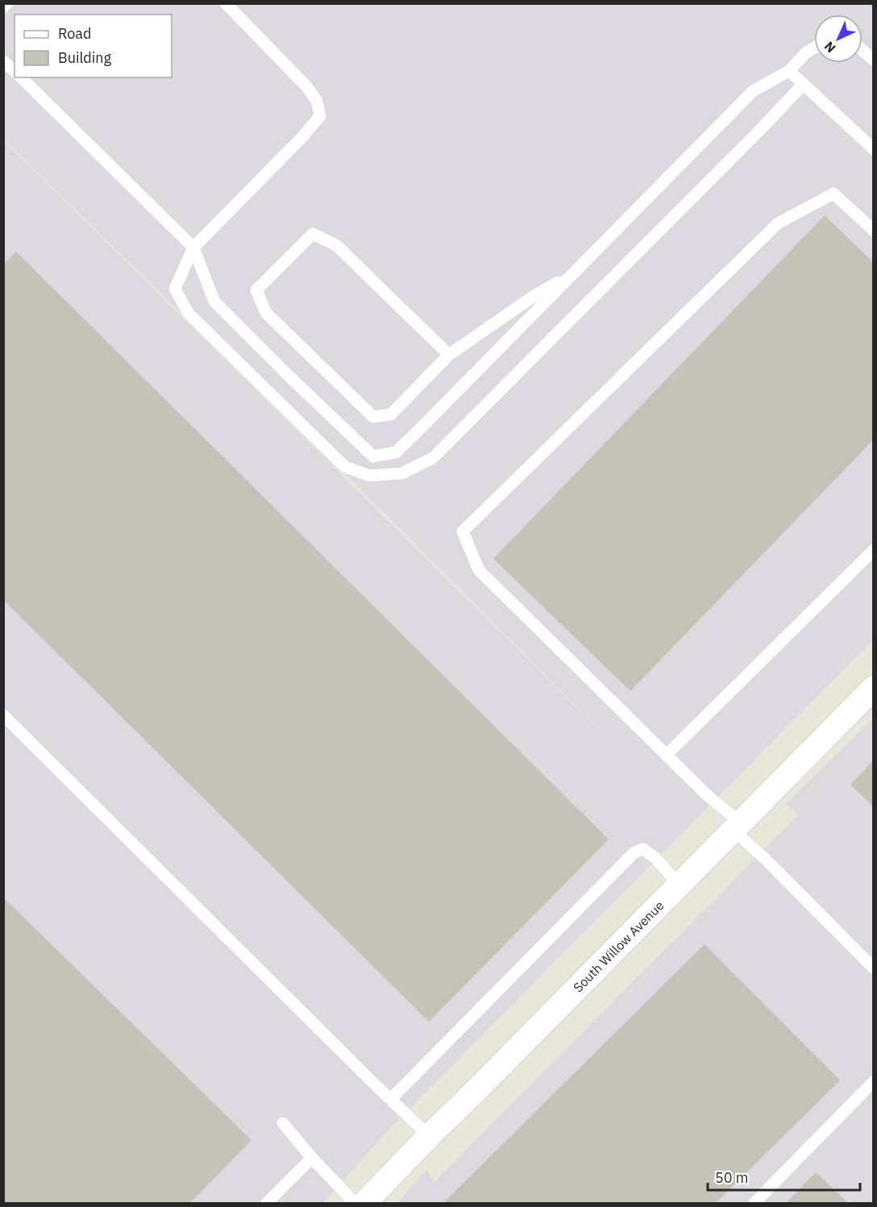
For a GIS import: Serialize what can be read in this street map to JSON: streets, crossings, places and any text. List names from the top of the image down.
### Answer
{
  "streets": {
    "street": ["South Willow Avenue"]
  },
  "legend": ["Road", "Building"],
  "scale_bar": "50 m",
  "north": "bottom left"
}
